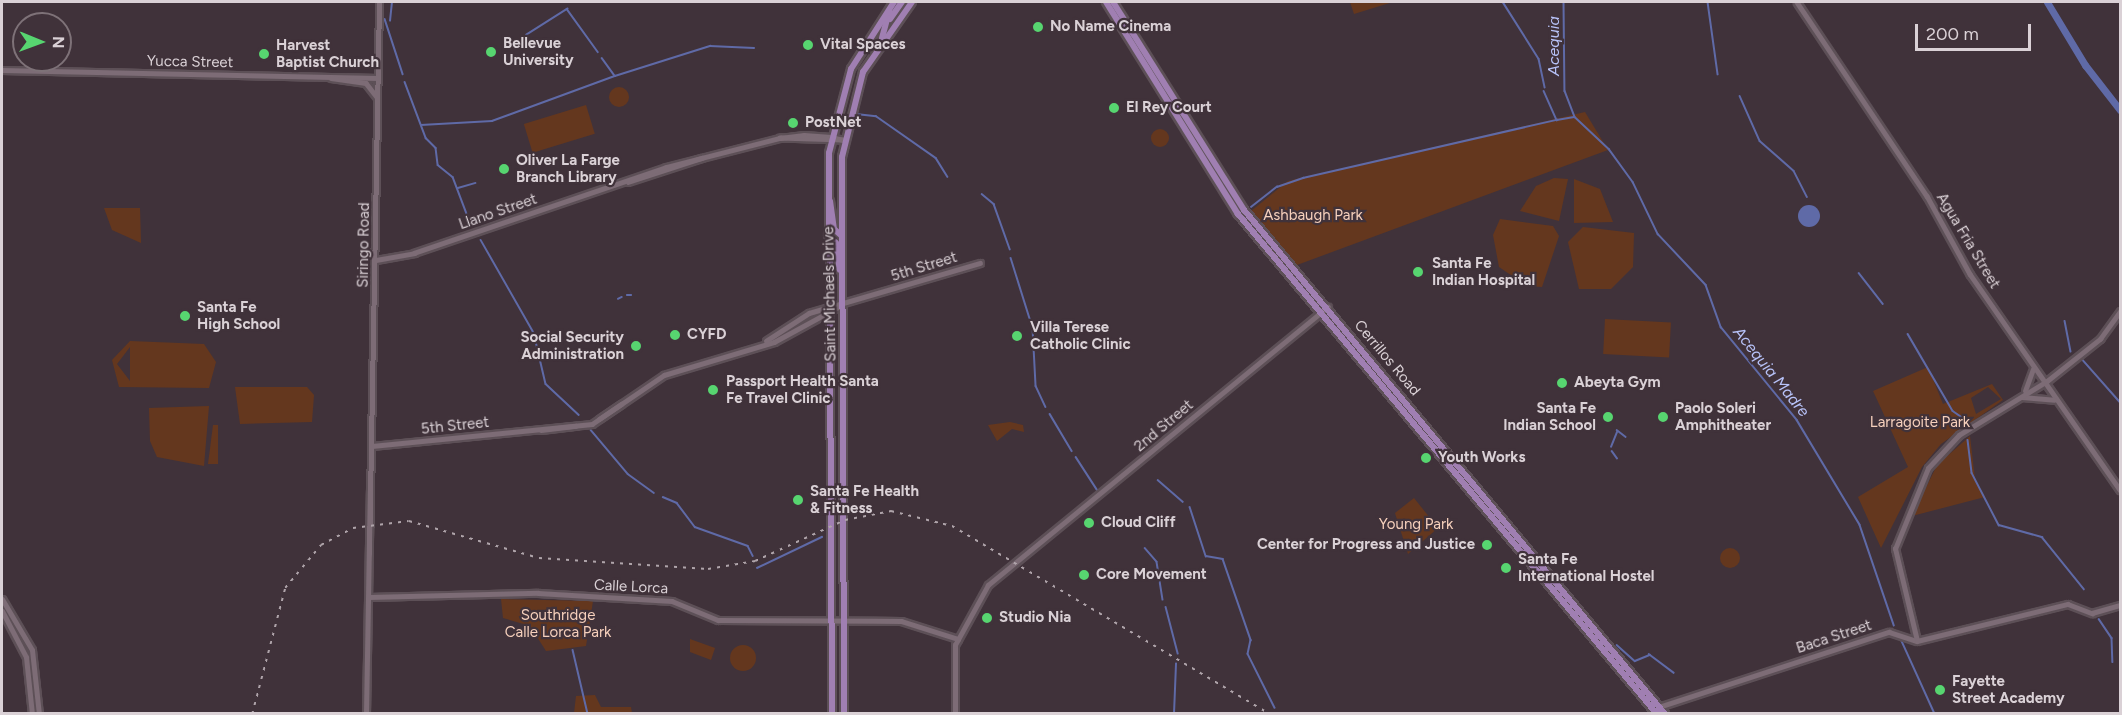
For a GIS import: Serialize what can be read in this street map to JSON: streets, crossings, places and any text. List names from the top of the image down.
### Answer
{
  "streets": {
    "main road": ["Saint Michaels Drive", "Cerrillos Road"],
    "street": [
      "Yucca Street",
      "Llano Street",
      "Agua Fria Street",
      "Siringo Road",
      "5th Street",
      "2nd Street",
      "Calle Lorca",
      "Baca Street"
    ]
  },
  "crossings": [
    ["Yucca Street", "Siringo Road"],
    ["Llano Street", "Siringo Road"],
    ["Llano Street", "Saint Michaels Drive"],
    ["Siringo Road", "5th Street"],
    ["Siringo Road", "Calle Lorca"],
    ["5th Street", "Saint Michaels Drive"],
    ["Saint Michaels Drive", "Calle Lorca"],
    ["Cerrillos Road", "2nd Street"],
    ["Cerrillos Road", "Baca Street"],
    ["2nd Street", "Calle Lorca"]
  ],
  "water": ["Acequia", "Acequia Madre"],
  "parks": [
    "Ashbaugh Park",
    "Larragoite Park",
    "Young Park",
    "Southridge Calle Lorca Park"
  ],
  "places": [
    "No Name Cinema",
    "Vital Spaces",
    "Bellevue University",
    "Harvest Baptist Church",
    "El Rey Court",
    "PostNet",
    "Oliver La Farge Branch Library",
    "Santa Fe Indian Hospital",
    "Santa Fe High School",
    "CYFD",
    "Villa Terese Catholic Clinic",
    "Social Security Administration",
    "Abeyta Gym",
    "Passport Health Santa Fe Travel Clinic",
    "Santa Fe Indian School",
    "Paolo Soleri Amphitheater",
    "Youth Works",
    "Santa Fe Health & Fitness",
    "Cloud Cliff",
    "Center for Progress and Justice",
    "Santa Fe International Hostel",
    "Core Movement",
    "Studio Nia",
    "Fayette Street Academy"
  ],
  "scale_bar": "200 m",
  "north": "right"
}
